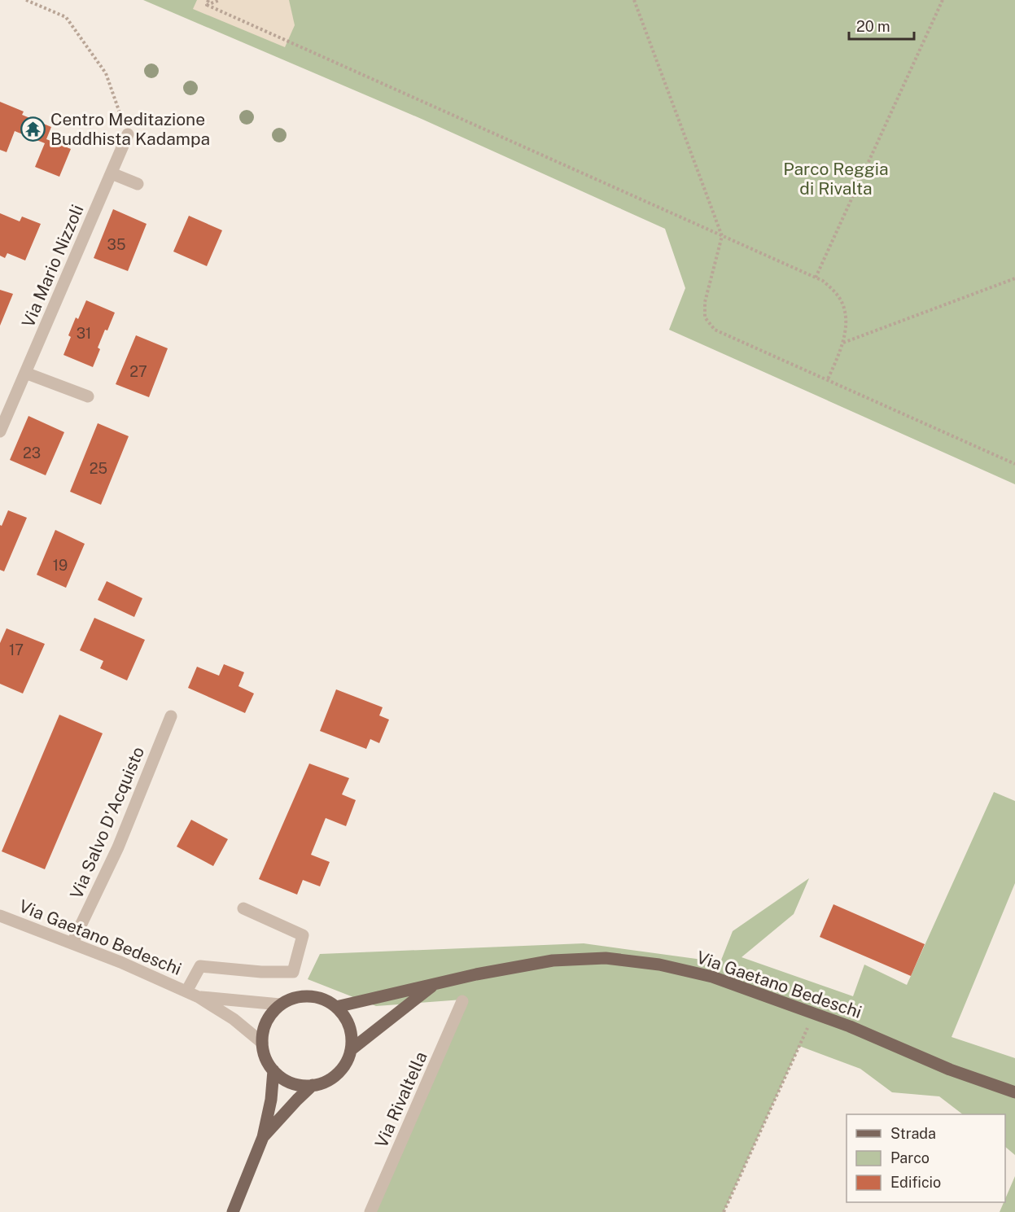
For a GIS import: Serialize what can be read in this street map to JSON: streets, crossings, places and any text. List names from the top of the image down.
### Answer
{
  "streets": {
    "main road": ["Via Gaetano Bedeschi"],
    "street": ["Via Mario Nizzoli", "Via Salvo D'Acquisto", "Via Rivaltella"]
  },
  "crossings": [
    ["Via Salvo D'Acquisto", "Via Gaetano Bedeschi"]
  ],
  "parks": ["Parco Reggia di Rivalta"],
  "places": {
    "temple": ["Centro Meditazione Buddhista Kadampa"]
  },
  "house_numbers": [
    "35",
    "31",
    "27",
    "23",
    "25",
    "19",
    "17"
  ],
  "legend": ["Strada", "Parco", "Edificio"],
  "scale_bar": "20 m"
}
